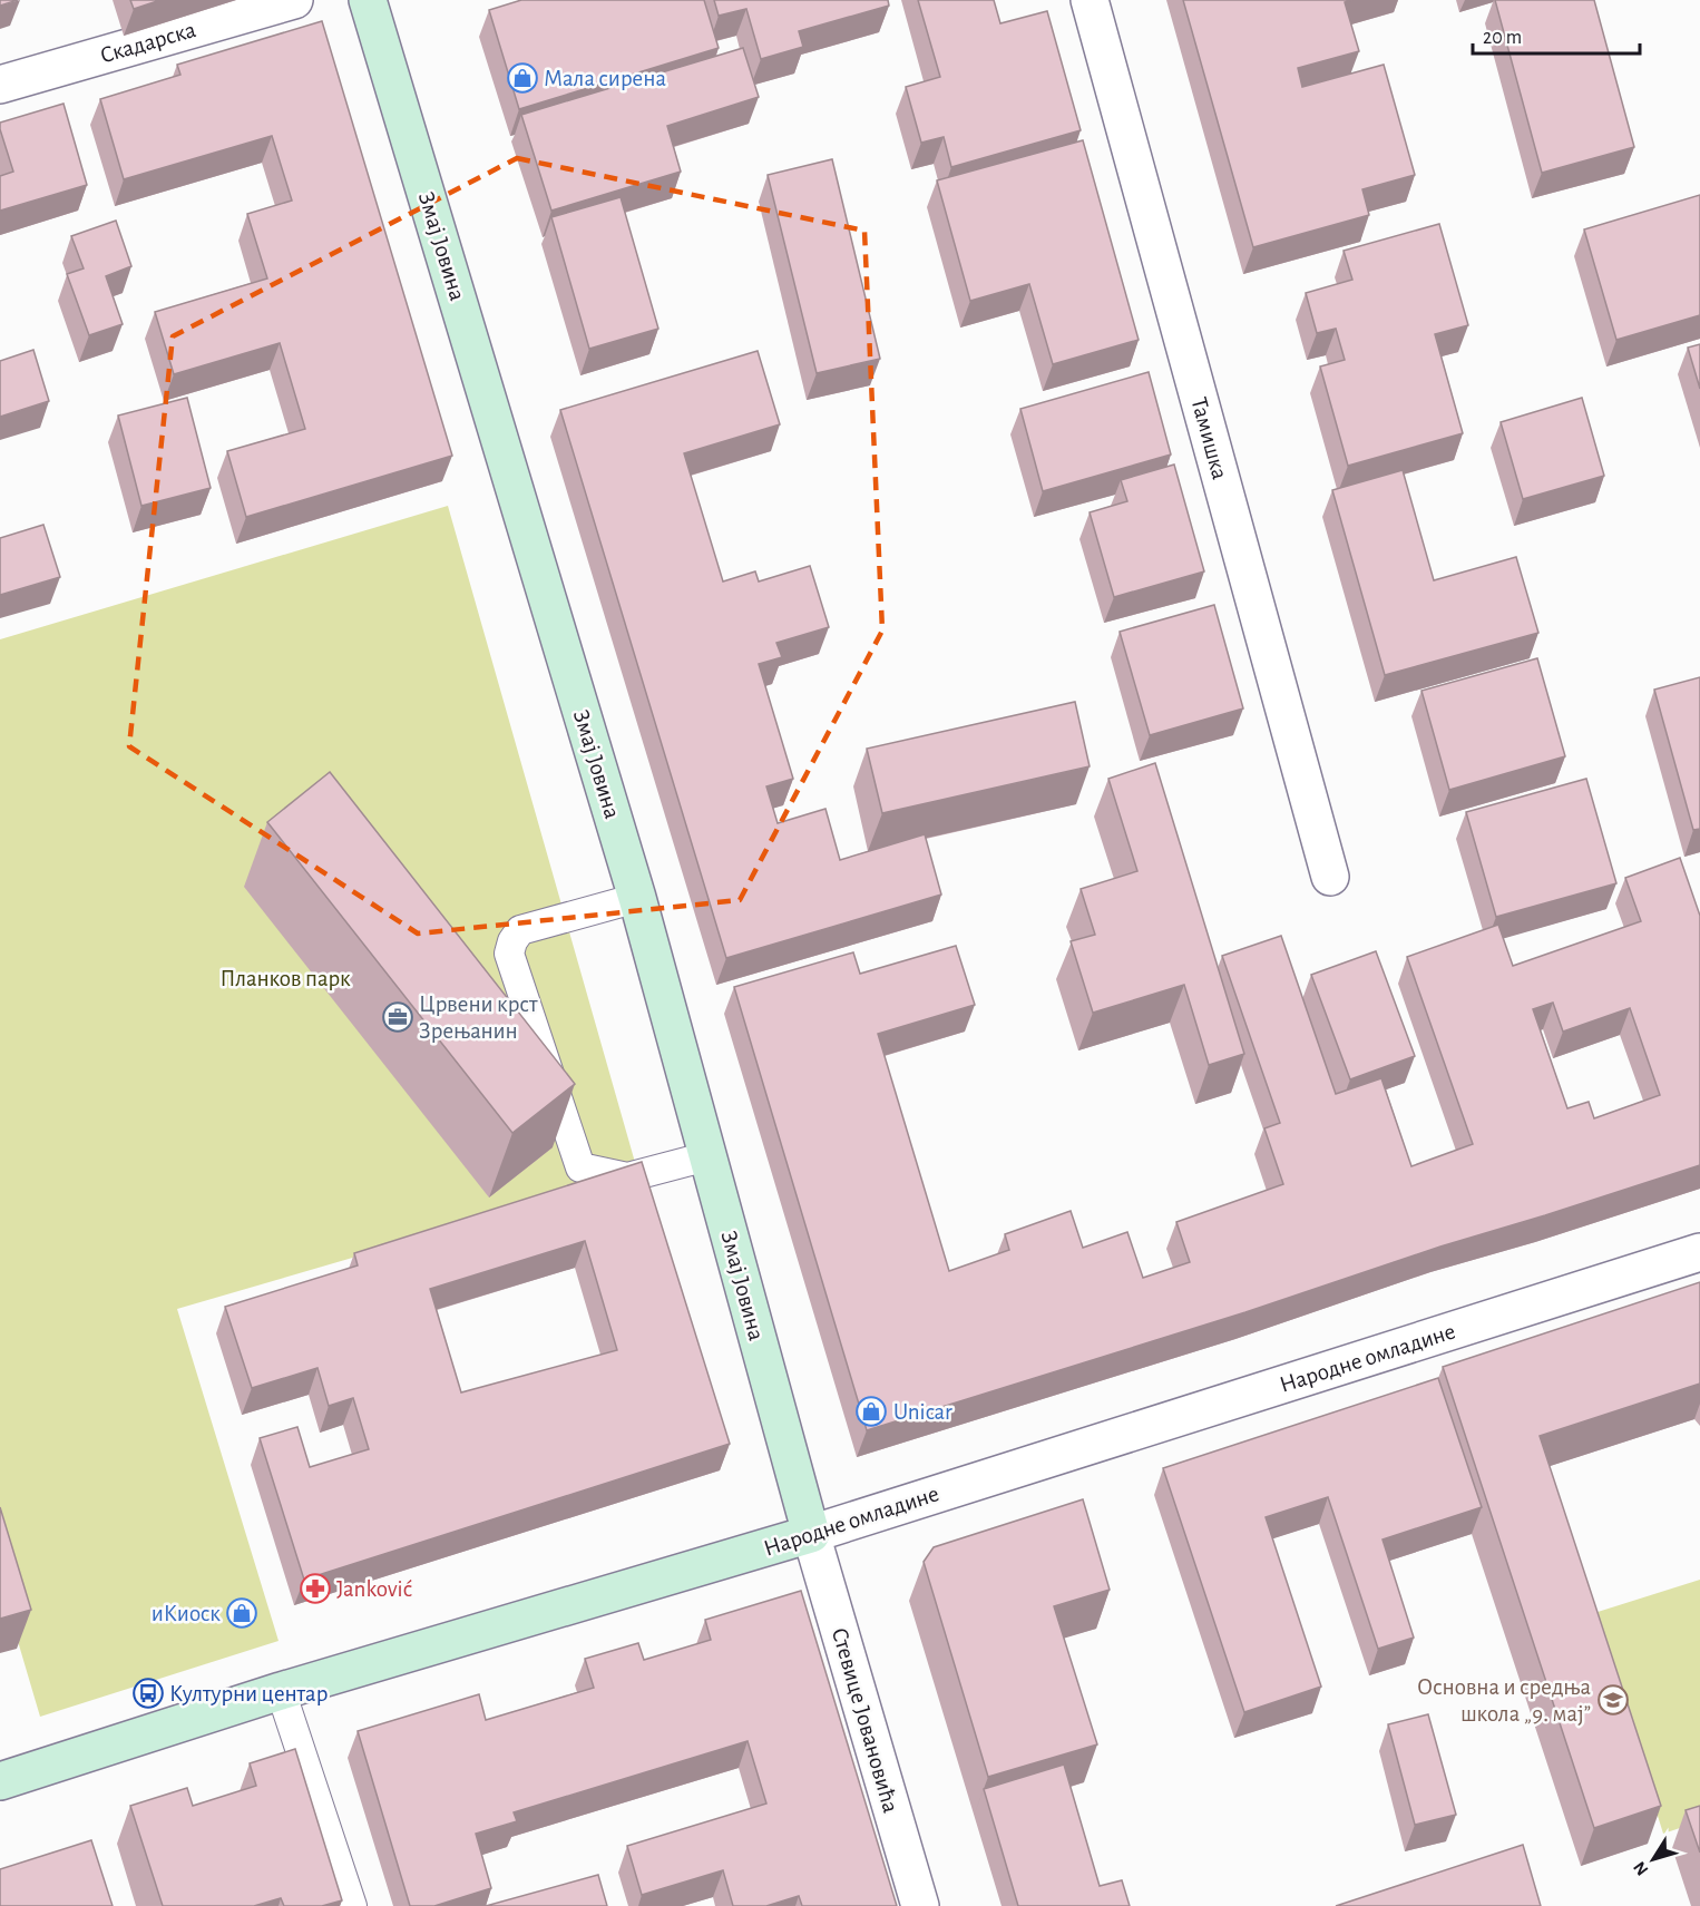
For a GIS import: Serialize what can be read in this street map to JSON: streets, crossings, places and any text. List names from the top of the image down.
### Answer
{
  "streets": {
    "street": [
      "Скадарска",
      "Змај Јовина",
      "Тамишка",
      "Народне омладине",
      "Стевице Јовановића"
    ]
  },
  "crossings": [
    ["Змај Јовина", "Народне омладине"],
    ["Змај Јовина", "Стевице Јовановића"],
    ["Народне омладине", "Стевице Јовановића"]
  ],
  "parks": ["Планков парк"],
  "places": {
    "shop": ["Мала сирена", "Unicar", "иКиоск"],
    "office": ["Црвени крст Зрењанин"],
    "pharmacy": ["Janković"],
    "bus stop": ["Културни центар"],
    "school or university": ["Основна и средња школа „9. мај”"]
  },
  "scale_bar": "20 m",
  "north": "bottom left"
}
